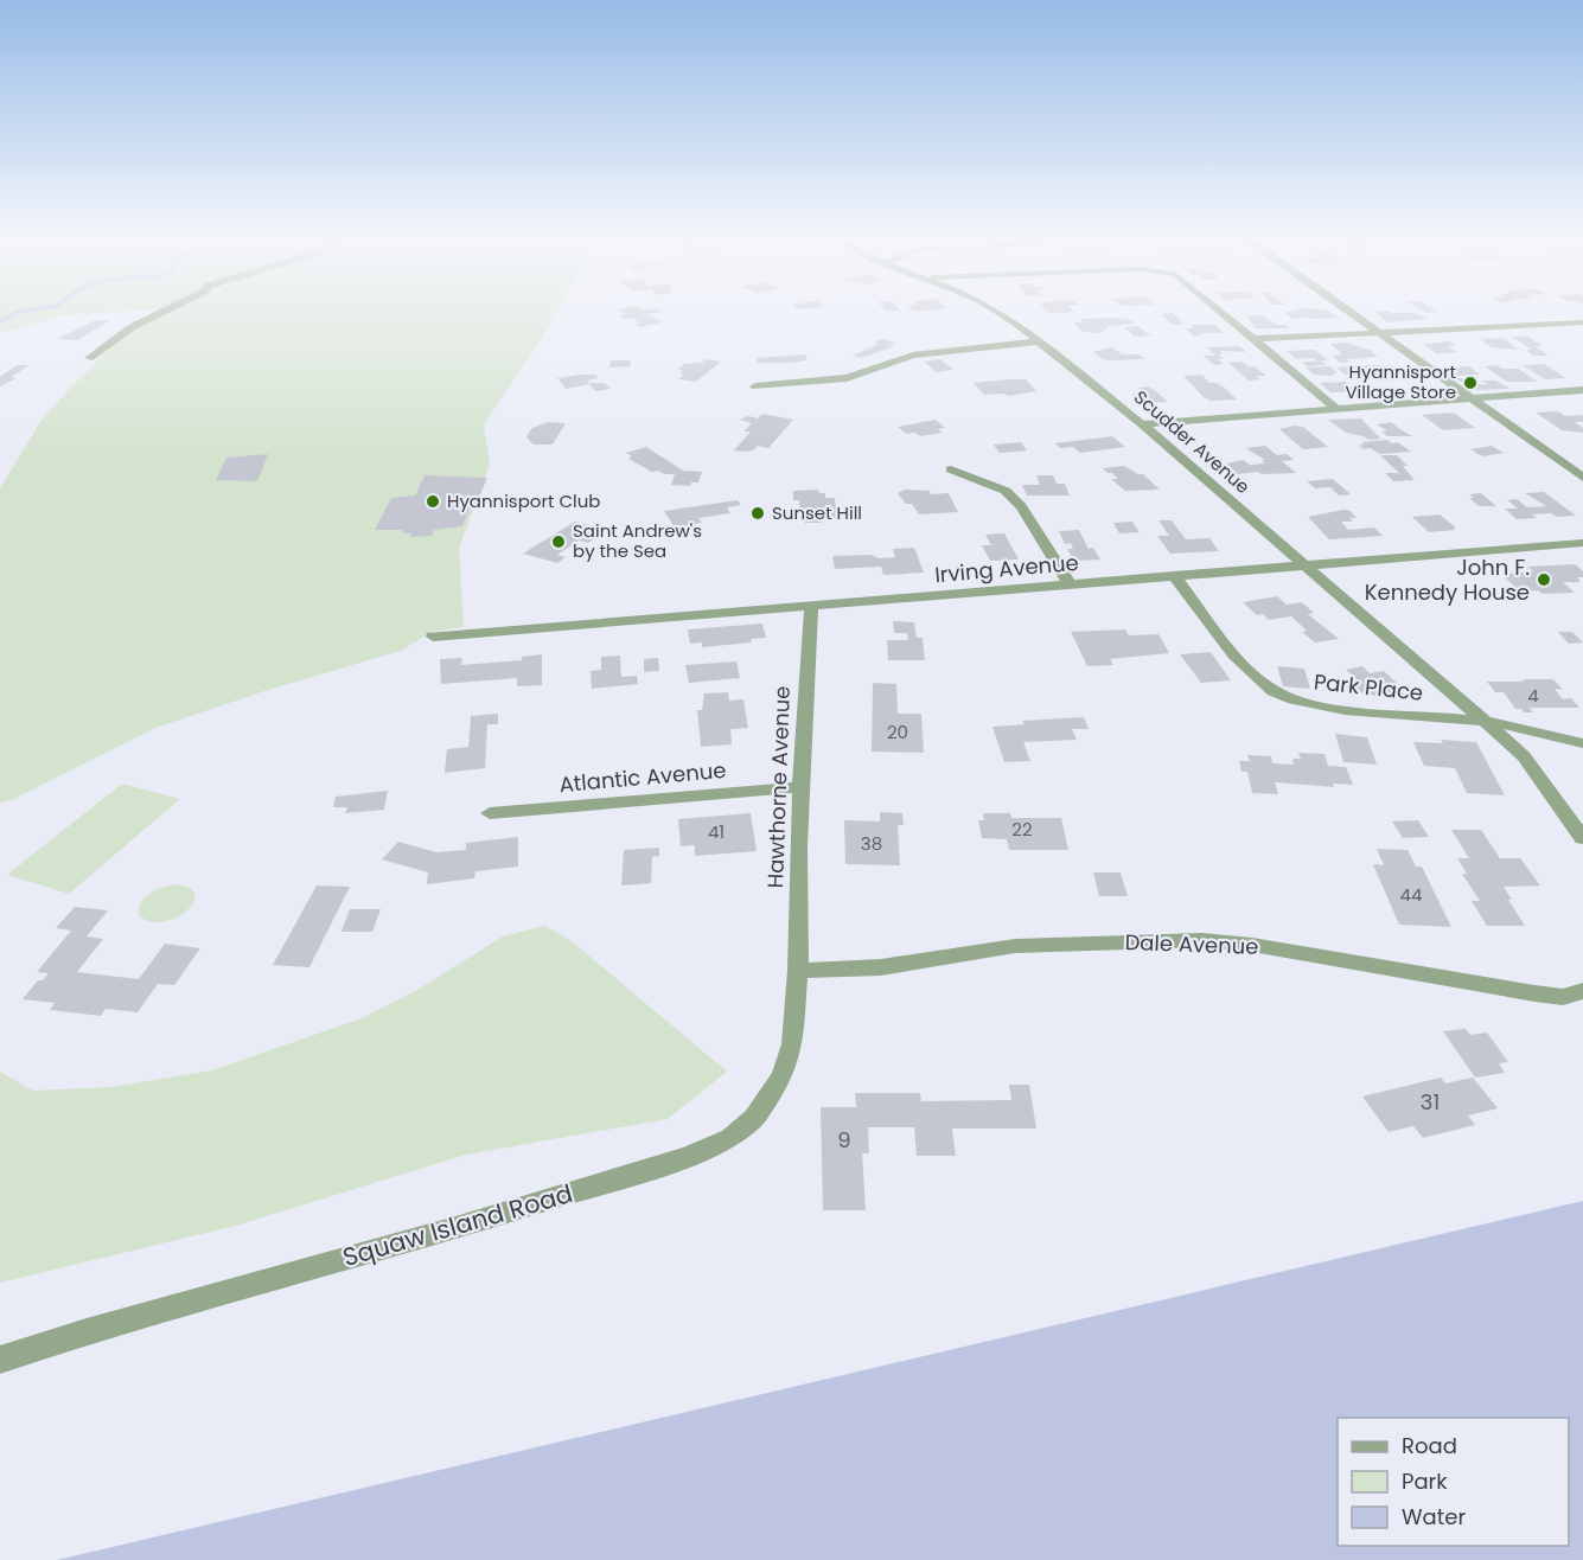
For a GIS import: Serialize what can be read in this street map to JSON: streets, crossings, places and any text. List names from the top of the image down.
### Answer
{
  "streets": {
    "street": [
      "Scudder Avenue",
      "Irving Avenue",
      "Park Place",
      "Atlantic Avenue",
      "Hawthorne Avenue",
      "Dale Avenue",
      "Squaw Island Road"
    ]
  },
  "crossings": [
    ["Scudder Avenue", "Irving Avenue"],
    ["Scudder Avenue", "Park Place"],
    ["Irving Avenue", "Park Place"],
    ["Irving Avenue", "Hawthorne Avenue"],
    ["Atlantic Avenue", "Hawthorne Avenue"],
    ["Hawthorne Avenue", "Dale Avenue"],
    ["Hawthorne Avenue", "Squaw Island Road"],
    ["Dale Avenue", "Squaw Island Road"]
  ],
  "places": [
    "Hyannisport Village Store",
    "Hyannisport Club",
    "Sunset Hill",
    "Saint Andrew's by the Sea",
    "John F. Kennedy House"
  ],
  "house_numbers": [
    "4",
    "20",
    "22",
    "41",
    "38",
    "44",
    "31",
    "9"
  ],
  "legend": ["Road", "Park", "Water"]
}
